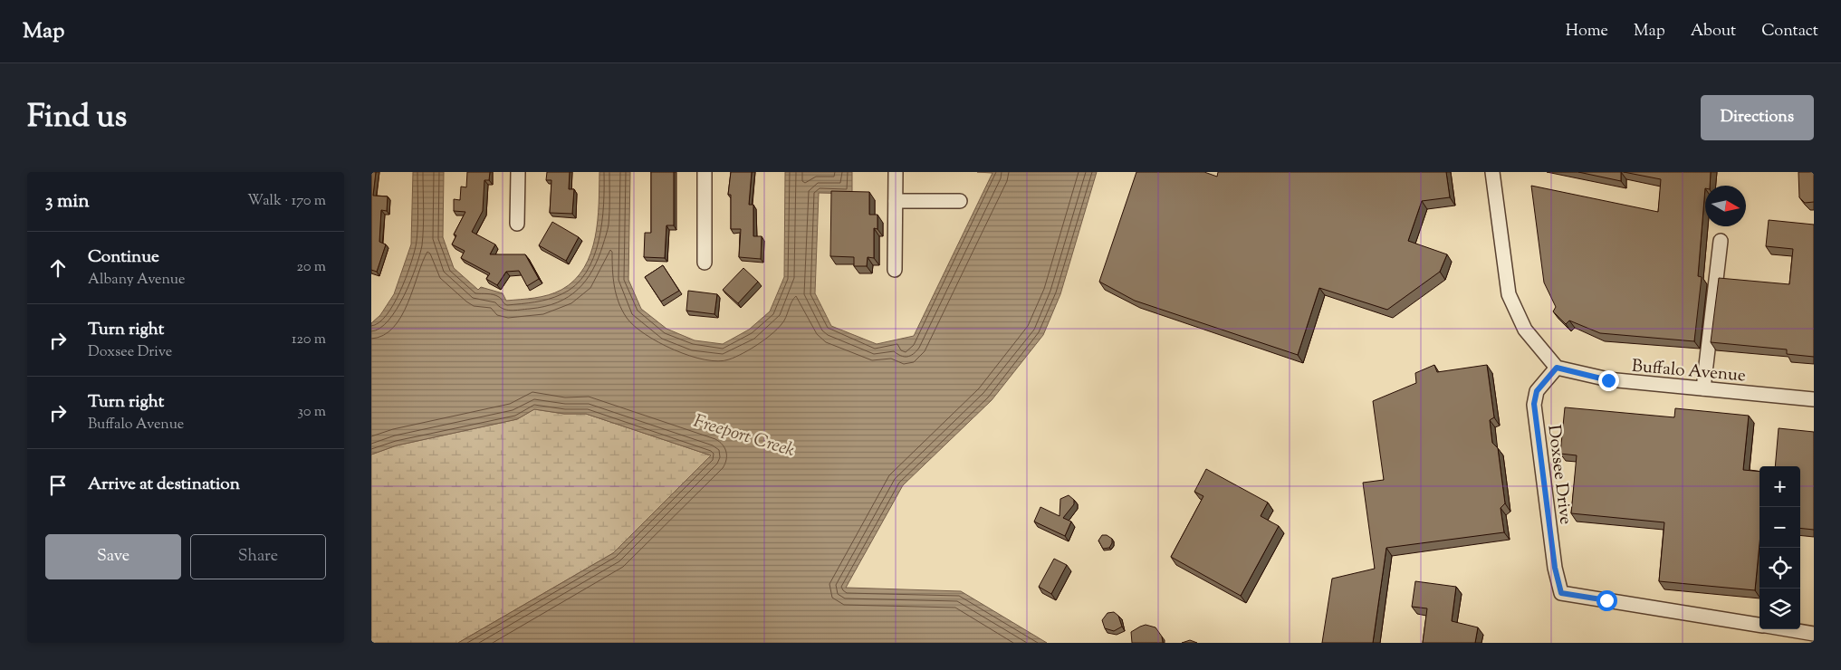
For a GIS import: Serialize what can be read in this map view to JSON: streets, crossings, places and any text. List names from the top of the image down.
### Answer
{
  "streets": {
    "street": ["Buffalo Avenue", "Doxsee Drive"]
  },
  "crossings": [
    ["Buffalo Avenue", "Doxsee Drive"]
  ],
  "water": ["Freeport Creek"],
  "north": "right",
  "page": {
    "header": "Map",
    "nav": [
      "Home",
      "Map",
      "About",
      "Contact"
    ],
    "title": "Find us",
    "buttons": [
      "Directions",
      ["Save", "Share"]
    ],
    "heading": ["3 min", "Walk · 170 m"],
    "list": [
      ["Continue", "Albany Avenue", "20 m"],
      ["Turn right", "Doxsee Drive", "120 m"],
      ["Turn right", "Buffalo Avenue", "30 m"],
      "Arrive at destination"
    ],
    "map_buttons": ["+", "−"]
  }
}
